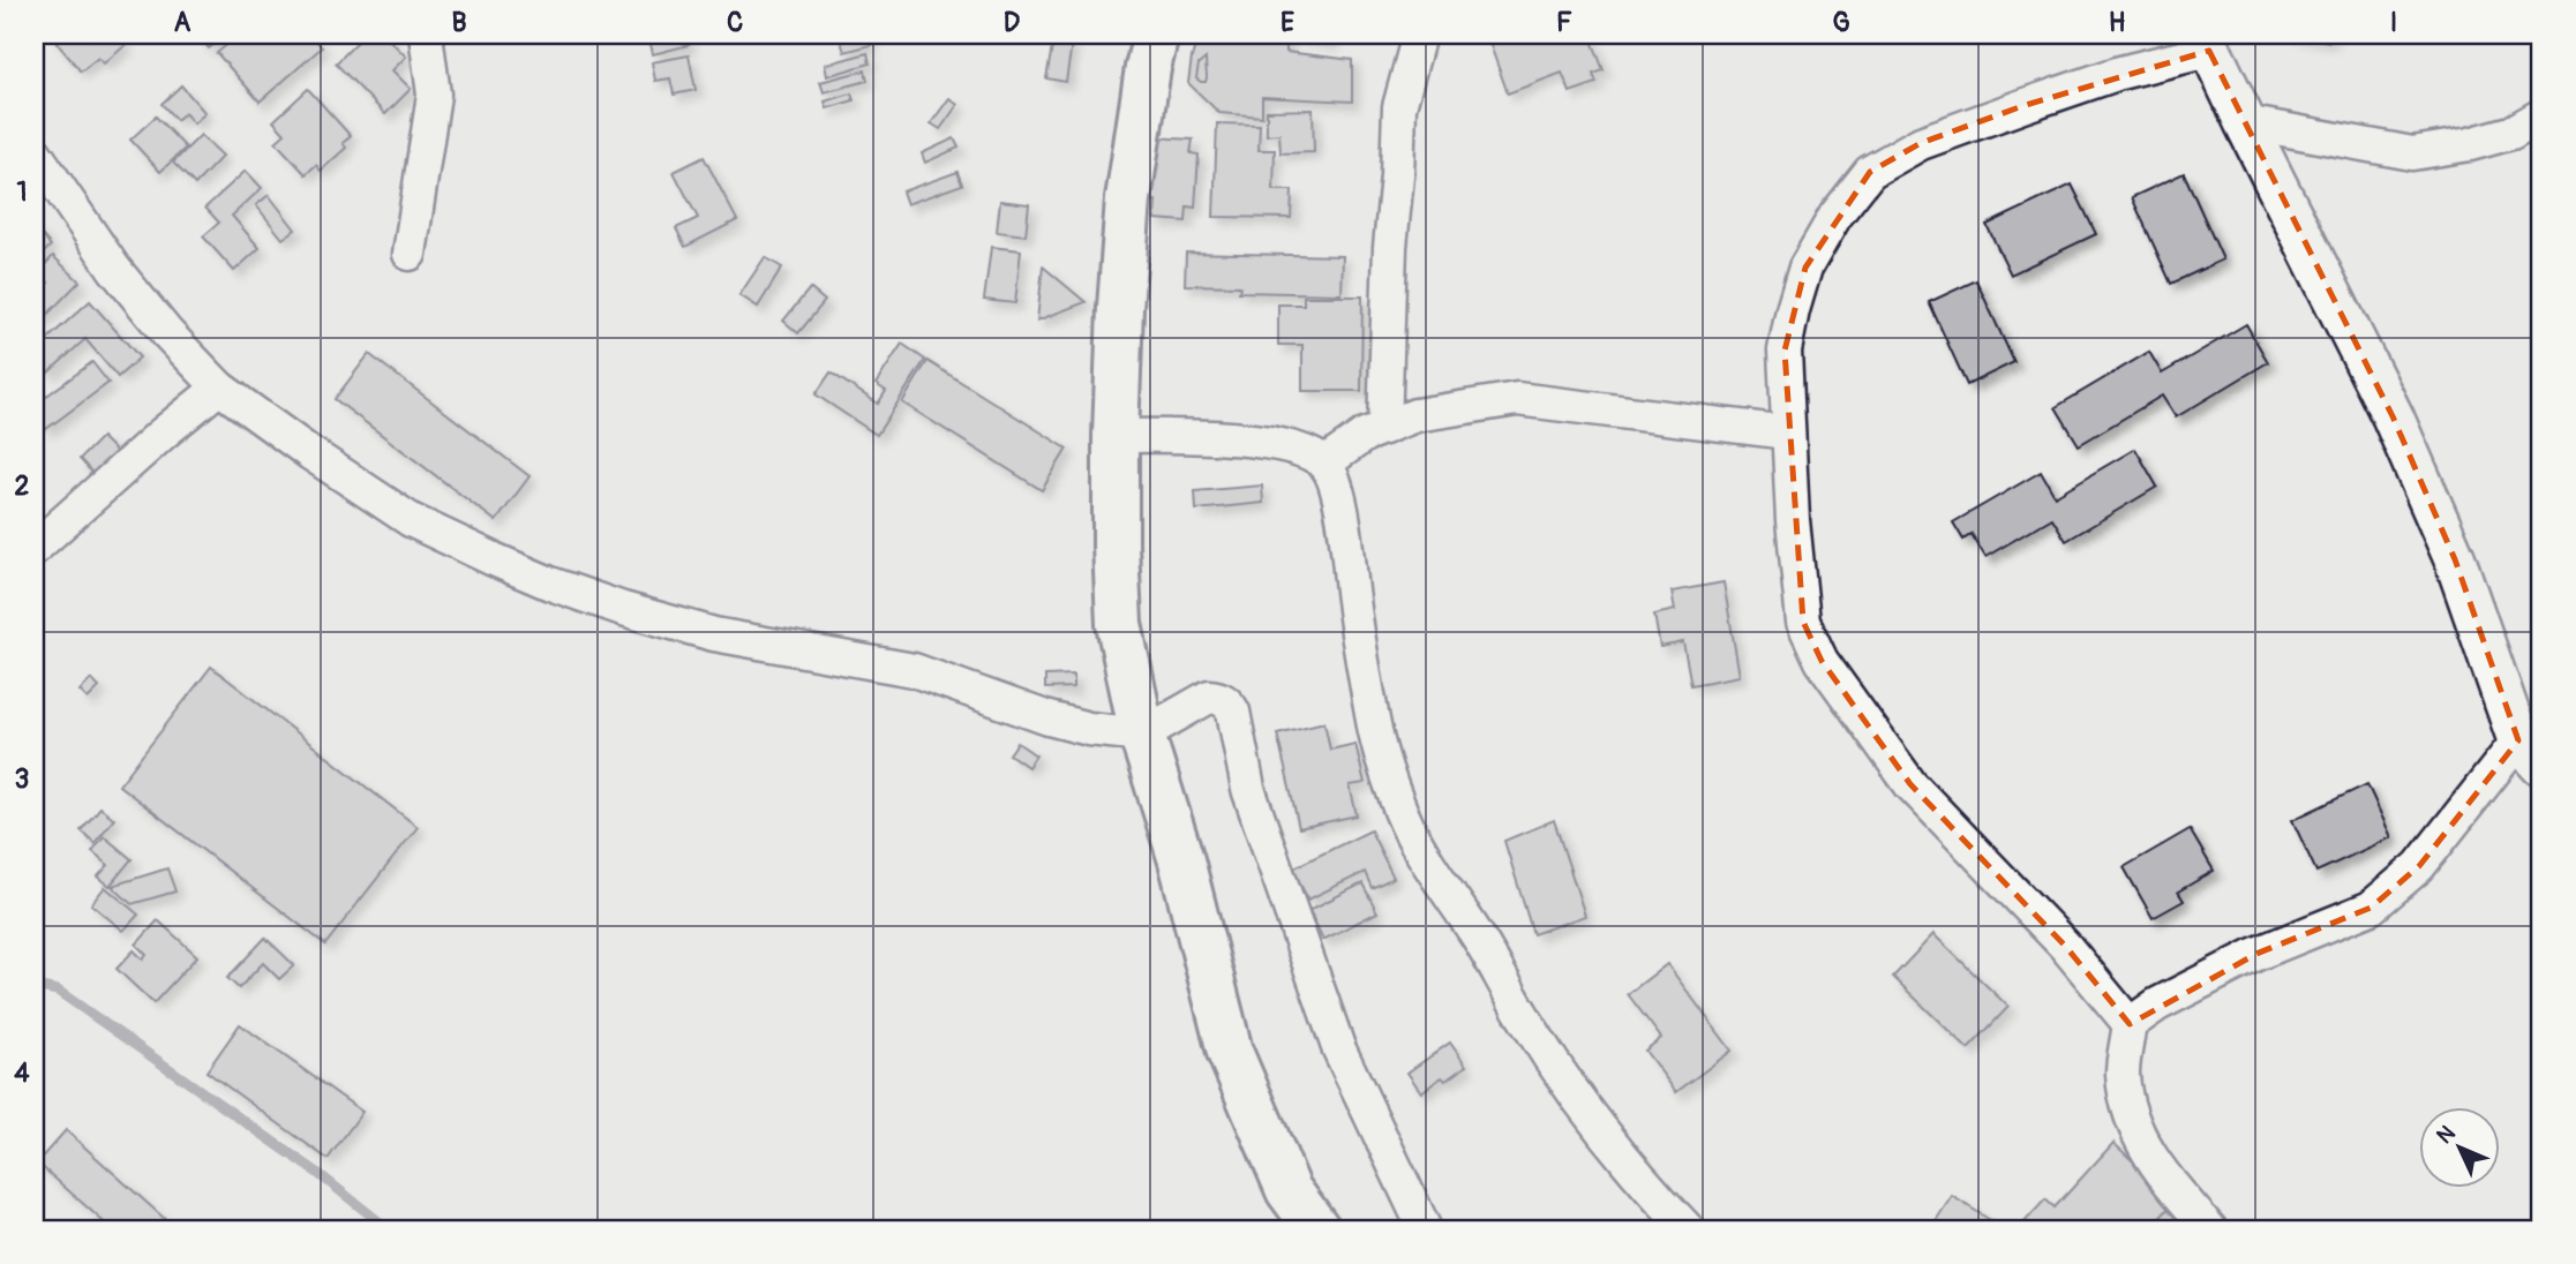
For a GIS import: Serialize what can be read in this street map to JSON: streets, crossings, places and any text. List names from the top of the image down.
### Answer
{
  "north": "top left",
  "grid": {
    "columns": [
      "A",
      "B",
      "C",
      "D",
      "E",
      "F",
      "G",
      "H",
      "I"
    ],
    "rows": [
      "1",
      "2",
      "3",
      "4"
    ]
  }
}
